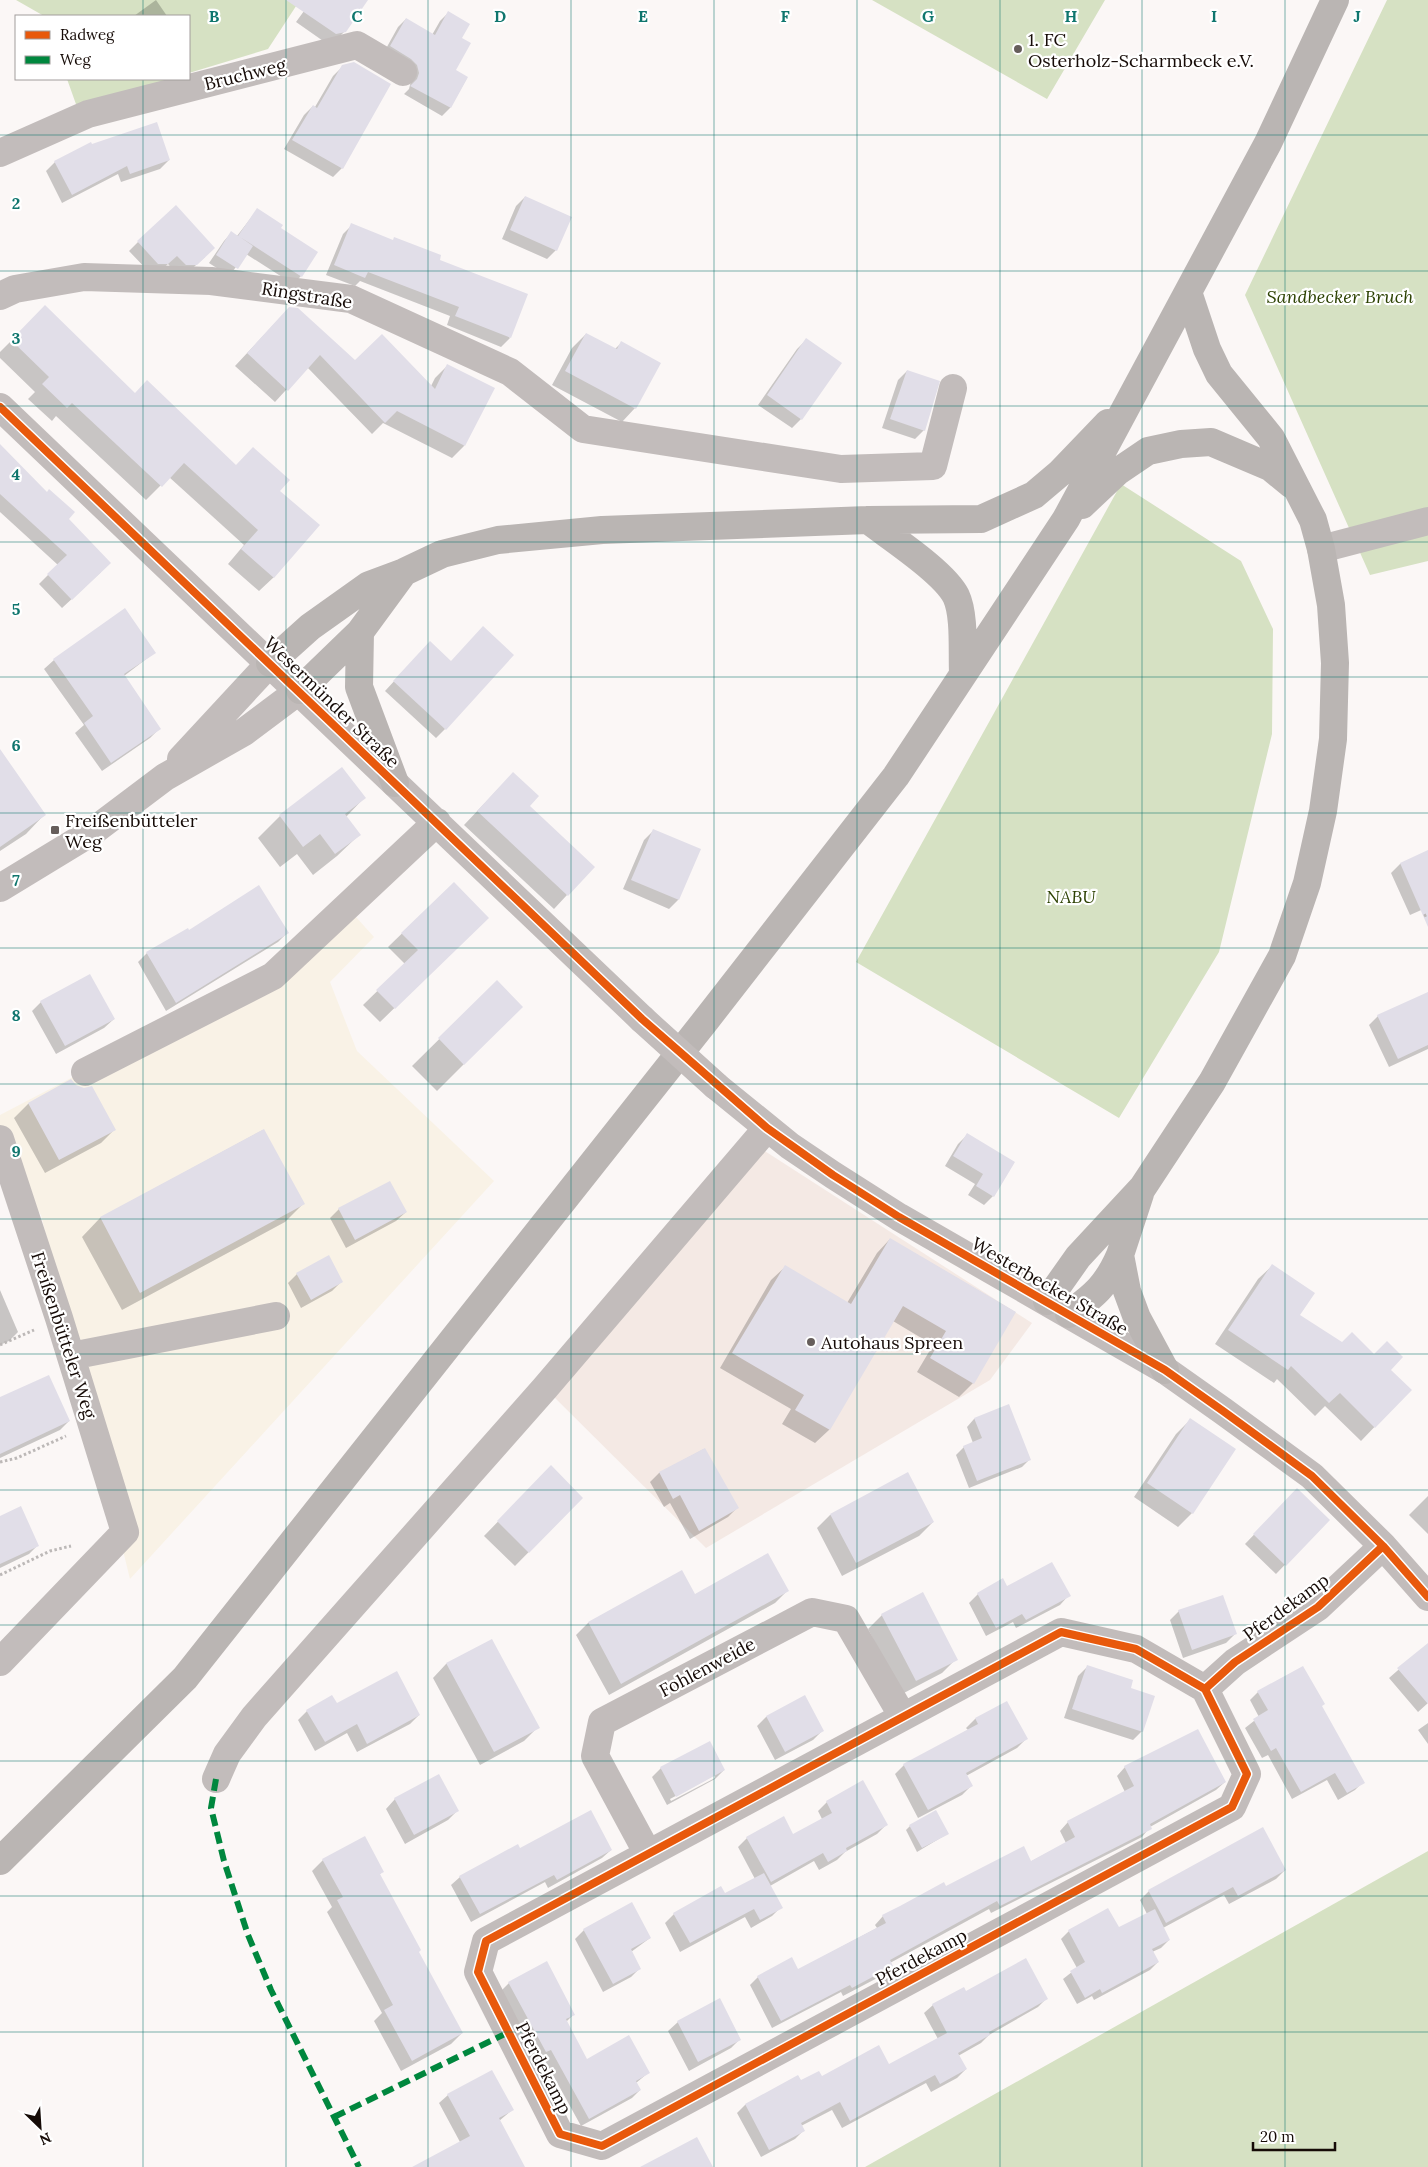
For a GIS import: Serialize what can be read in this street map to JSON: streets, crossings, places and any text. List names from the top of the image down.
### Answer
{
  "streets": {
    "street": [
      "Bruchweg",
      "Ringstraße",
      "Wesermünder Straße",
      "Westerbecker Straße",
      "Freißenbütteler Weg",
      "Pferdekamp",
      "Fohlenweide"
    ]
  },
  "crossings": [
    ["Wesermünder Straße", "Westerbecker Straße"],
    ["Westerbecker Straße", "Pferdekamp"],
    ["Pferdekamp", "Fohlenweide"]
  ],
  "parks": ["Sandbecker Bruch", "NABU"],
  "places": {
    "other": ["1. FC Osterholz-Scharmbeck e.V.", "Autohaus Spreen"],
    "transit": ["Freißenbütteler Weg"]
  },
  "legend": ["Radweg", "Weg"],
  "scale_bar": "20 m",
  "north": "bottom right",
  "grid": {
    "columns": [
      "B",
      "C",
      "D",
      "E",
      "F",
      "G",
      "H",
      "I",
      "J"
    ],
    "rows": [
      "2",
      "3",
      "4",
      "5",
      "6",
      "7",
      "8",
      "9"
    ]
  }
}
